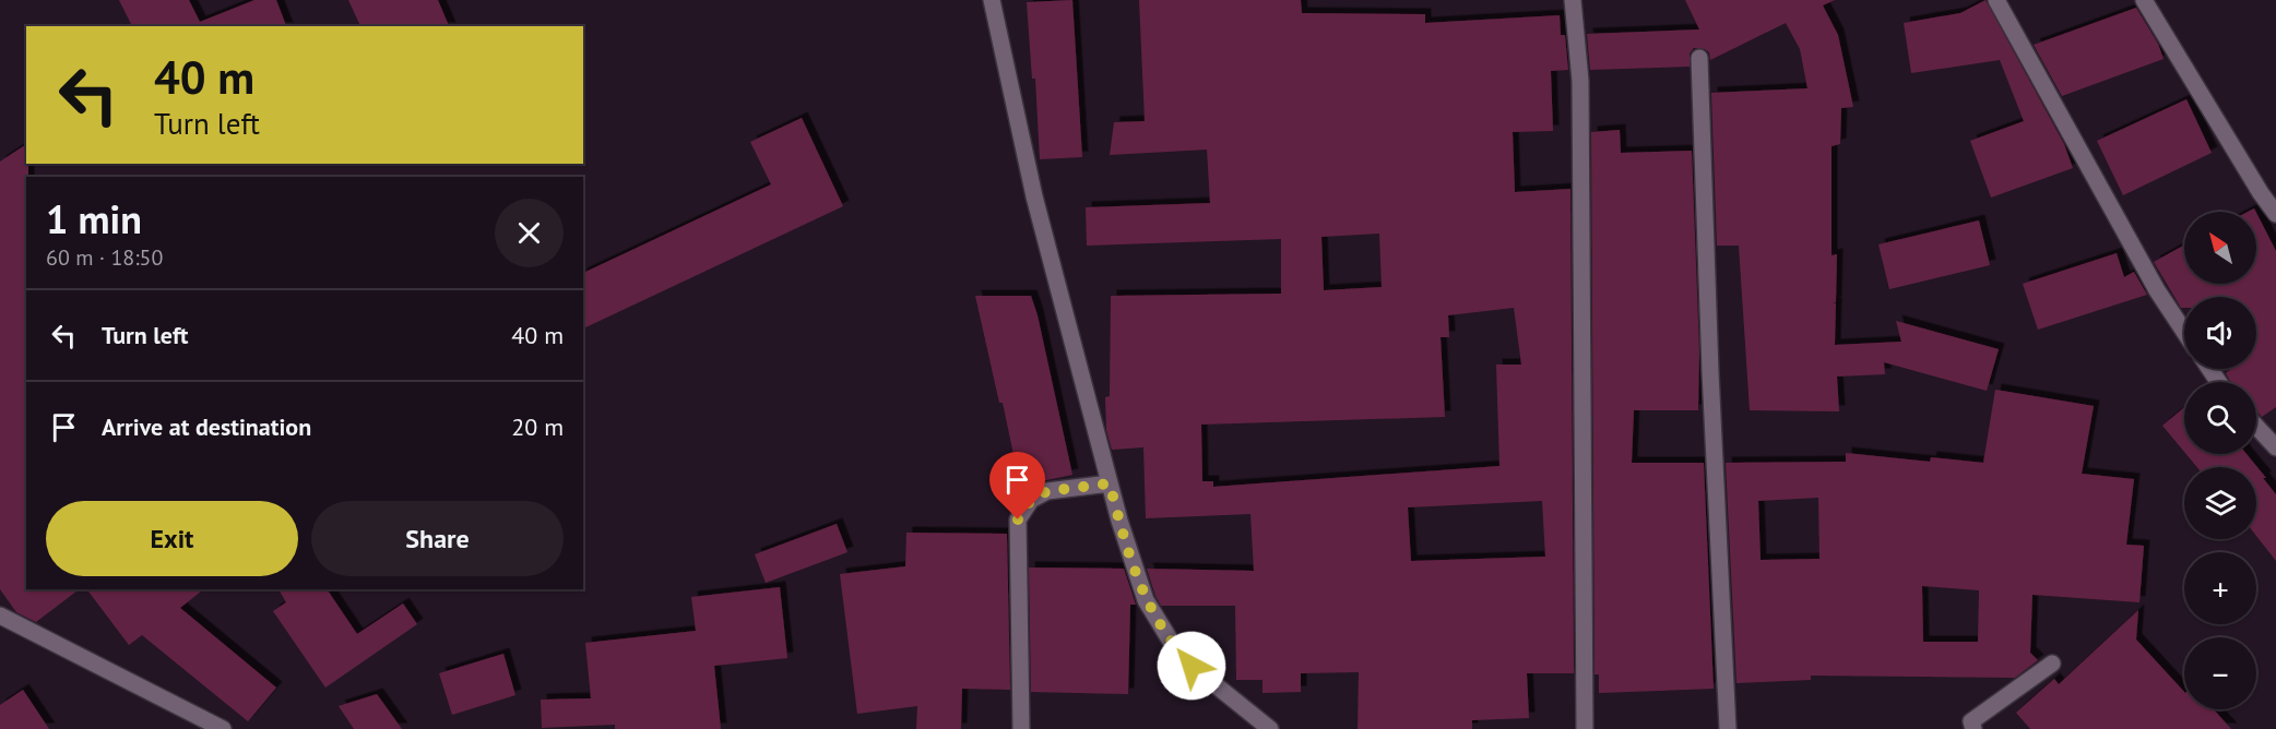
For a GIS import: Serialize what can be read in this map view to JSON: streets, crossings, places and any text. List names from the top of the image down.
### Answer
{
  "north": "top left",
  "page": {
    "turn": ["40 m", "Turn left"],
    "heading": ["1 min", "60 m · 18:50"],
    "map_buttons": ["+", "−"],
    "list": [
      {
        "name": "Turn left",
        "value": "40 m"
      },
      {
        "name": "Arrive at destination",
        "value": "20 m"
      }
    ],
    "buttons": ["Exit", "Share"]
  }
}
